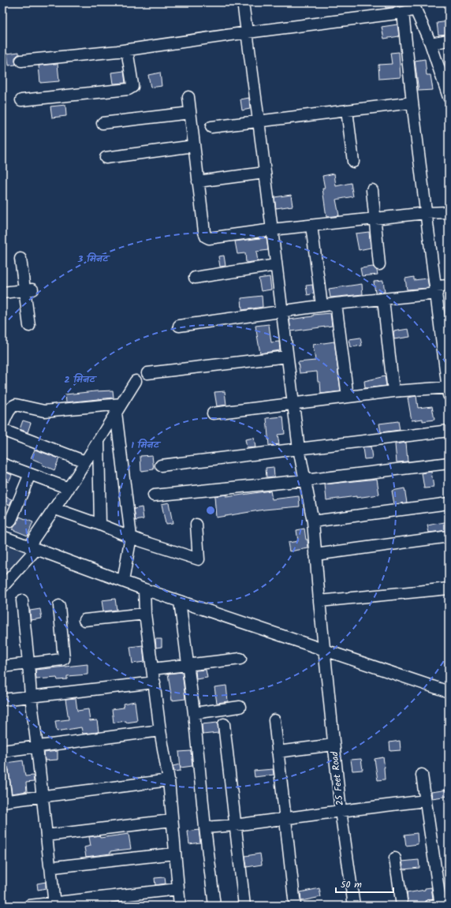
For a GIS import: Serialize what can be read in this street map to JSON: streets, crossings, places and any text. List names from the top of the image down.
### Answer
{
  "streets": {
    "street": ["25 Feet Road"]
  },
  "scale_bar": "50 m",
  "rings": ["3 मिनट", "2 मिनट", "1 मिनट"]
}
